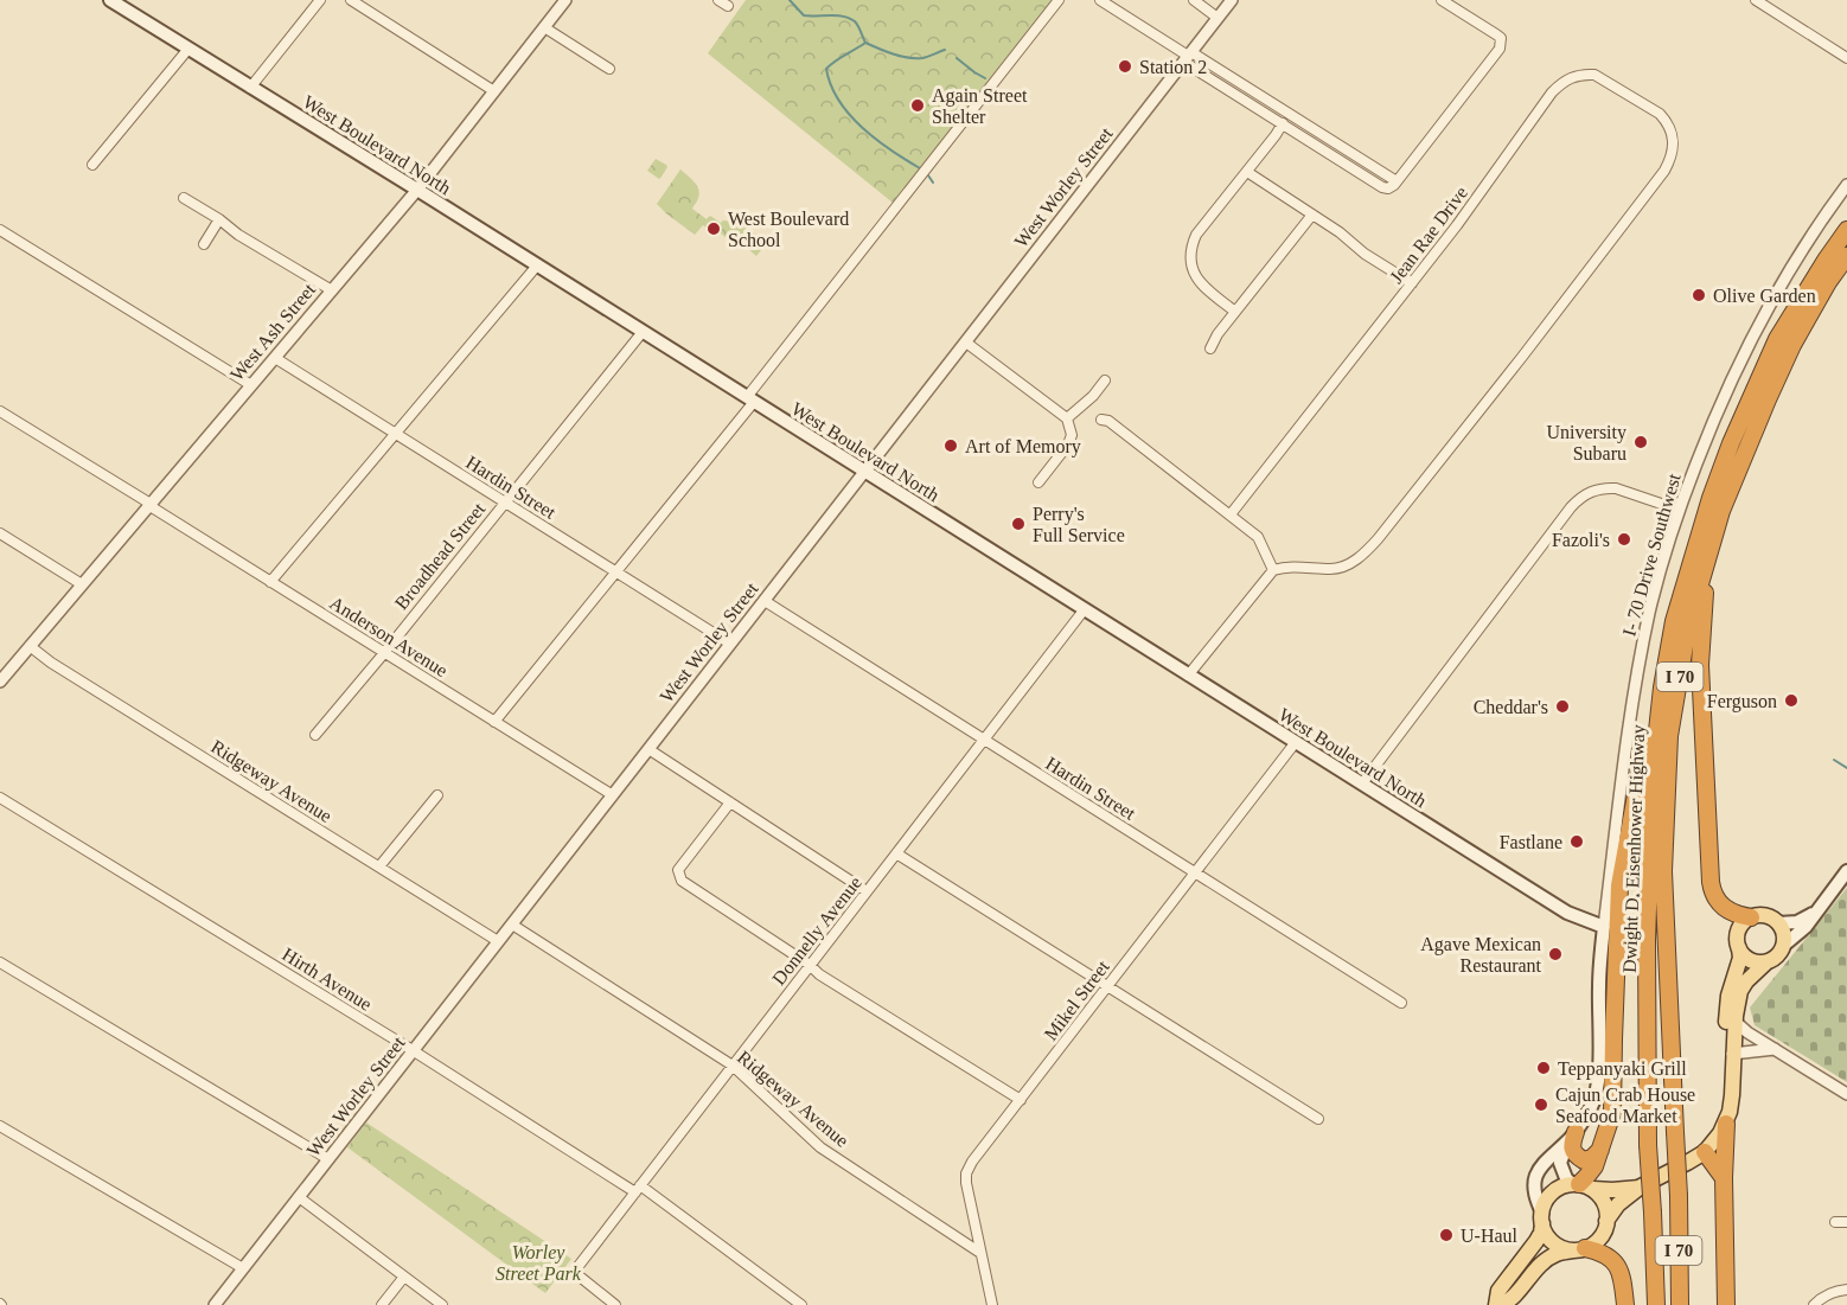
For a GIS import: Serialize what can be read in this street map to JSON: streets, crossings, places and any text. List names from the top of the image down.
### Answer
{
  "streets": {
    "highway": ["I 70", "Dwight D. Eisenhower Highway"],
    "main road": ["West Boulevard North"],
    "street": [
      "West Worley Street",
      "Jean Rae Drive",
      "West Ash Street",
      "Hardin Street",
      "I- 70 Drive Southwest",
      "Broadhead Street",
      "Anderson Avenue",
      "Ridgeway Avenue",
      "Donnelly Avenue",
      "Hirth Avenue",
      "Mikel Street"
    ]
  },
  "crossings": [
    ["West Boulevard North", "West Worley Street"],
    ["West Boulevard North", "West Ash Street"],
    ["West Boulevard North", "I- 70 Drive Southwest"],
    ["West Boulevard North", "Broadhead Street"],
    ["West Boulevard North", "Donnelly Avenue"],
    ["West Boulevard North", "Mikel Street"],
    ["West Worley Street", "Hardin Street"],
    ["West Worley Street", "Anderson Avenue"],
    ["West Worley Street", "Ridgeway Avenue"],
    ["West Worley Street", "Hirth Avenue"],
    ["West Ash Street", "Hardin Street"],
    ["West Ash Street", "Anderson Avenue"],
    ["West Ash Street", "Ridgeway Avenue"],
    ["Hardin Street", "Broadhead Street"],
    ["Hardin Street", "Donnelly Avenue"],
    ["Hardin Street", "Mikel Street"],
    ["Broadhead Street", "Anderson Avenue"],
    ["Ridgeway Avenue", "Donnelly Avenue"],
    ["Ridgeway Avenue", "Mikel Street"],
    ["Donnelly Avenue", "Hirth Avenue"]
  ],
  "parks": ["Worley Street Park"],
  "places": [
    "Station 2",
    "Again Street Shelter",
    "West Boulevard School",
    "Olive Garden",
    "University Subaru",
    "Art of Memory",
    "Perry's Full Service",
    "Fazoli's",
    "Ferguson",
    "Cheddar's",
    "Fastlane",
    "Agave Mexican Restaurant",
    "Teppanyaki Grill",
    "Cajun Crab House Seafood Market",
    "U-Haul"
  ]
}
